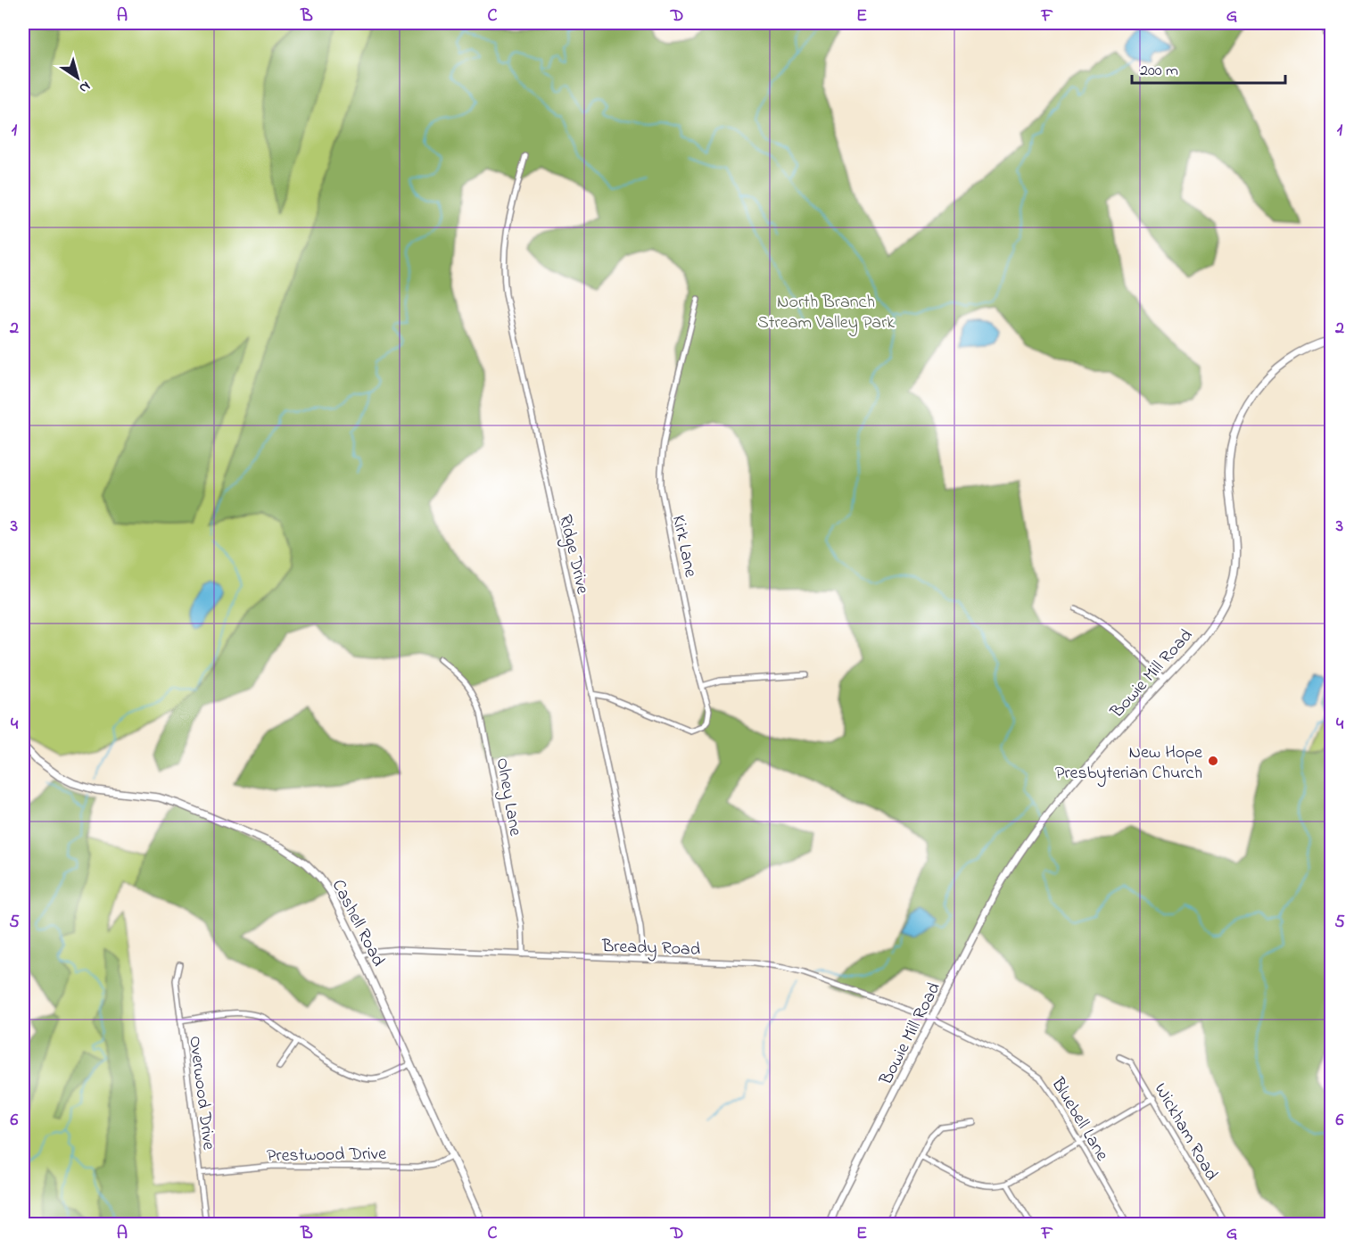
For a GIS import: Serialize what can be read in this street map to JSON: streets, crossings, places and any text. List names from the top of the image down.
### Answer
{
  "streets": {
    "street": [
      "Kirk Lane",
      "Ridge Drive",
      "Bowie Mill Road",
      "Olney Lane",
      "Cashell Road",
      "Bready Road",
      "Overwood Drive",
      "Bluebell Lane",
      "Wickham Road",
      "Prestwood Drive"
    ]
  },
  "crossings": [
    ["Kirk Lane", "Ridge Drive"],
    ["Ridge Drive", "Bready Road"],
    ["Bowie Mill Road", "Bready Road"],
    ["Bowie Mill Road", "Bluebell Lane"],
    ["Olney Lane", "Bready Road"],
    ["Cashell Road", "Bready Road"],
    ["Cashell Road", "Prestwood Drive"],
    ["Bready Road", "Bluebell Lane"],
    ["Overwood Drive", "Prestwood Drive"]
  ],
  "parks": ["North Branch Stream Valley Park"],
  "places": ["New Hope Presbyterian Church"],
  "scale_bar": "200 m",
  "north": "bottom right",
  "grid": {
    "columns": [
      "A",
      "B",
      "C",
      "D",
      "E",
      "F",
      "G"
    ],
    "rows": [
      "1",
      "2",
      "3",
      "4",
      "5",
      "6"
    ]
  }
}
